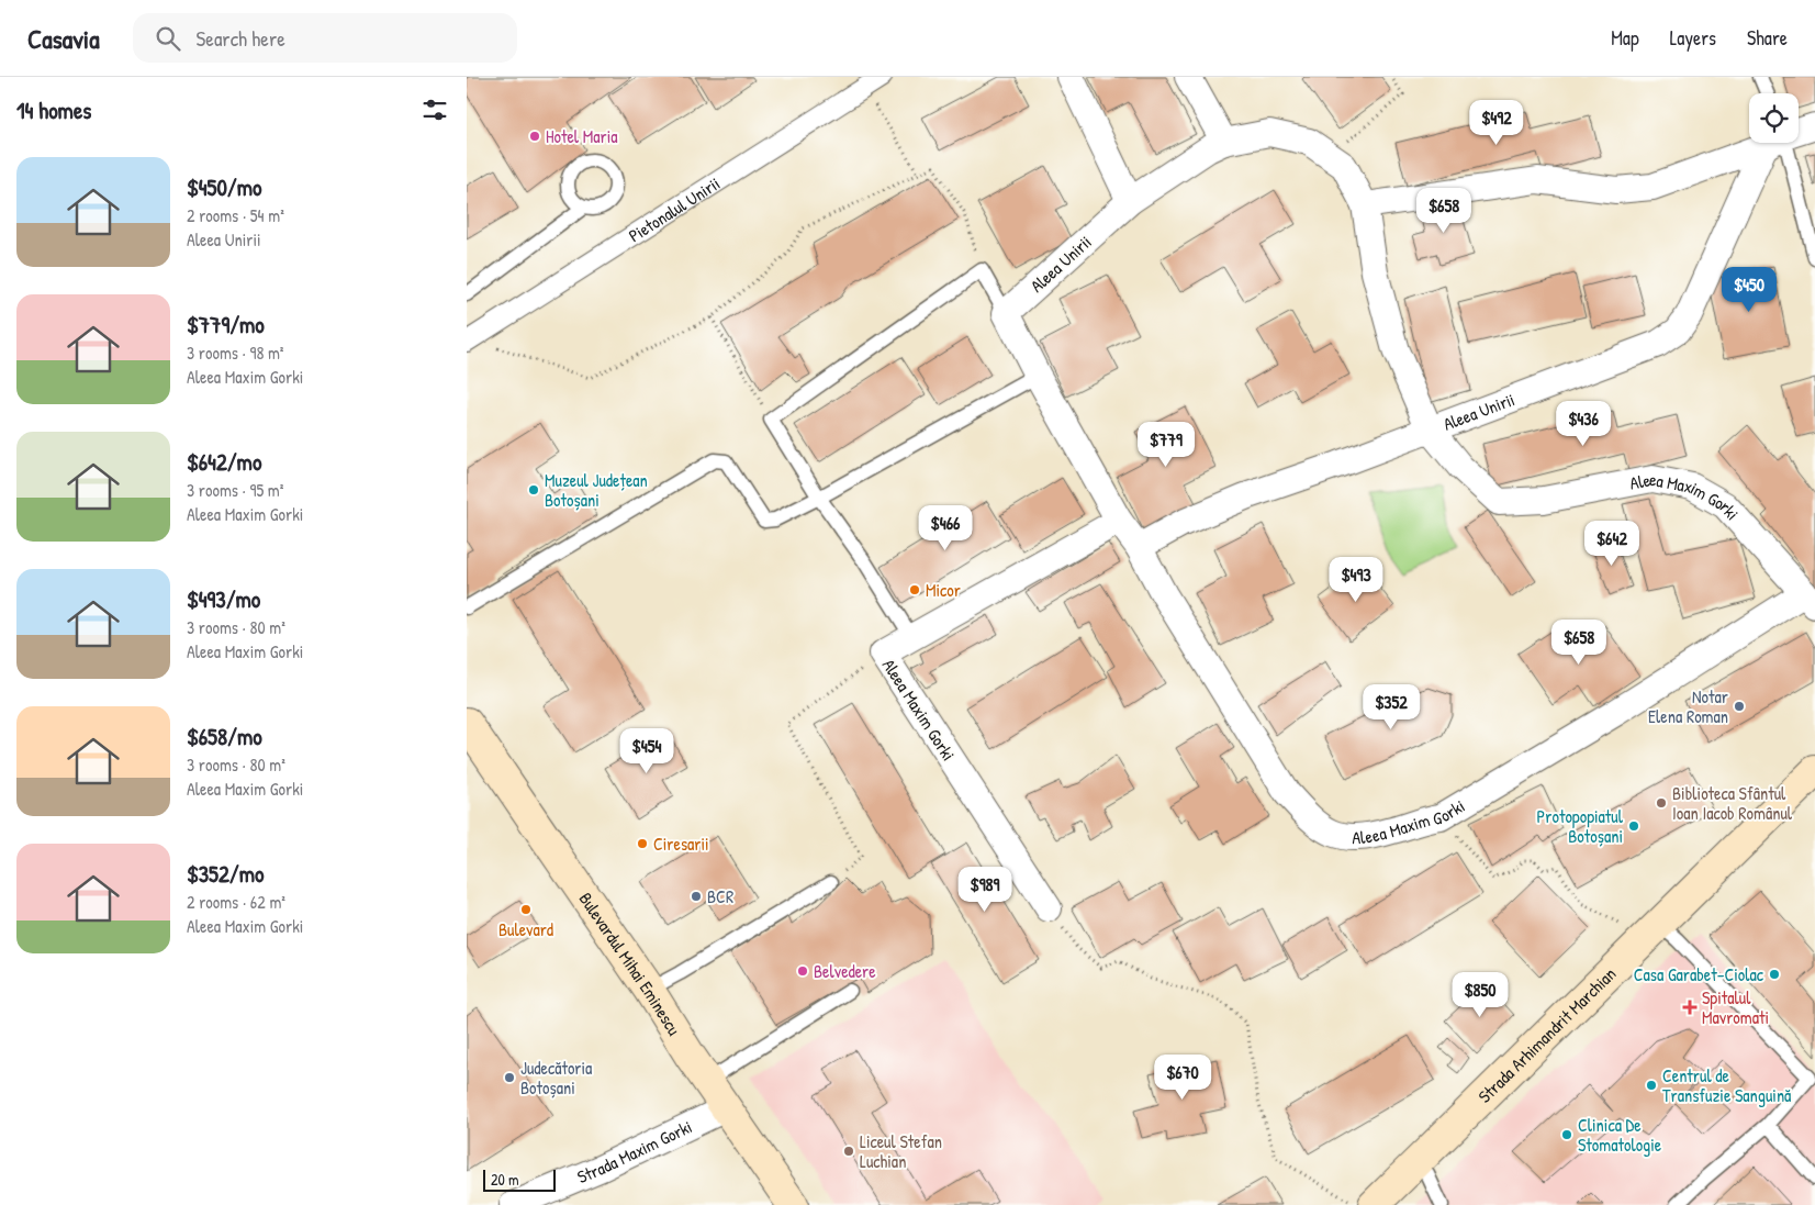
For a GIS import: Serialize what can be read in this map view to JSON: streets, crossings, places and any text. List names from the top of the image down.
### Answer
{
  "streets": {
    "main road": ["Bulevardul Mihai Eminescu", "Strada Arhimandrit Marchian"],
    "street": [
      "Pietonalul Unirii",
      "Aleea Unirii",
      "Aleea Maxim Gorki",
      "Strada Maxim Gorki"
    ]
  },
  "crossings": [
    ["Aleea Unirii", "Aleea Maxim Gorki"],
    ["Bulevardul Mihai Eminescu", "Strada Maxim Gorki"]
  ],
  "places": {
    "other": [
      "Hotel Maria",
      "Muzeul Județean Botoșani",
      "Micor",
      "Notar Elena Roman",
      "Biblioteca Sfântul Ioan Iacob Românul",
      "Protopopiatul Botoșani",
      "Ciresarii",
      "BCR",
      "Bulevard",
      "Belvedere",
      "Casa Garabet–Ciolac",
      "Judecătoria Botoșani",
      "Centrul de Transfuzie Sanguină",
      "Clinica De Stomatologie",
      "Liceul Stefan Luchian"
    ],
    "health": ["Spitalul Mavromati"]
  },
  "scale_bar": "20 m",
  "page": {
    "header": "Casavia",
    "search": "Search here",
    "nav": ["Map", "Layers", "Share"],
    "heading": "14 homes",
    "price": [
      "$492",
      "$658",
      "$450",
      "$436",
      "$779",
      "$466",
      "$642",
      "$493",
      "$658",
      "$352",
      "$454",
      "$989",
      "$850",
      "$670"
    ],
    "list": [
      {
        "name": "$450/mo",
        "note": "2 rooms · 54 m² · Aleea Unirii"
      },
      {
        "name": "$779/mo",
        "note": "3 rooms · 98 m² · Aleea Maxim Gorki"
      },
      {
        "name": "$642/mo",
        "note": "3 rooms · 95 m² · Aleea Maxim Gorki"
      },
      {
        "name": "$493/mo",
        "note": "3 rooms · 80 m² · Aleea Maxim Gorki"
      },
      {
        "name": "$658/mo",
        "note": "3 rooms · 80 m² · Aleea Maxim Gorki"
      },
      {
        "name": "$352/mo",
        "note": "2 rooms · 62 m² · Aleea Maxim Gorki"
      }
    ],
    "scale": "20 m"
  }
}
